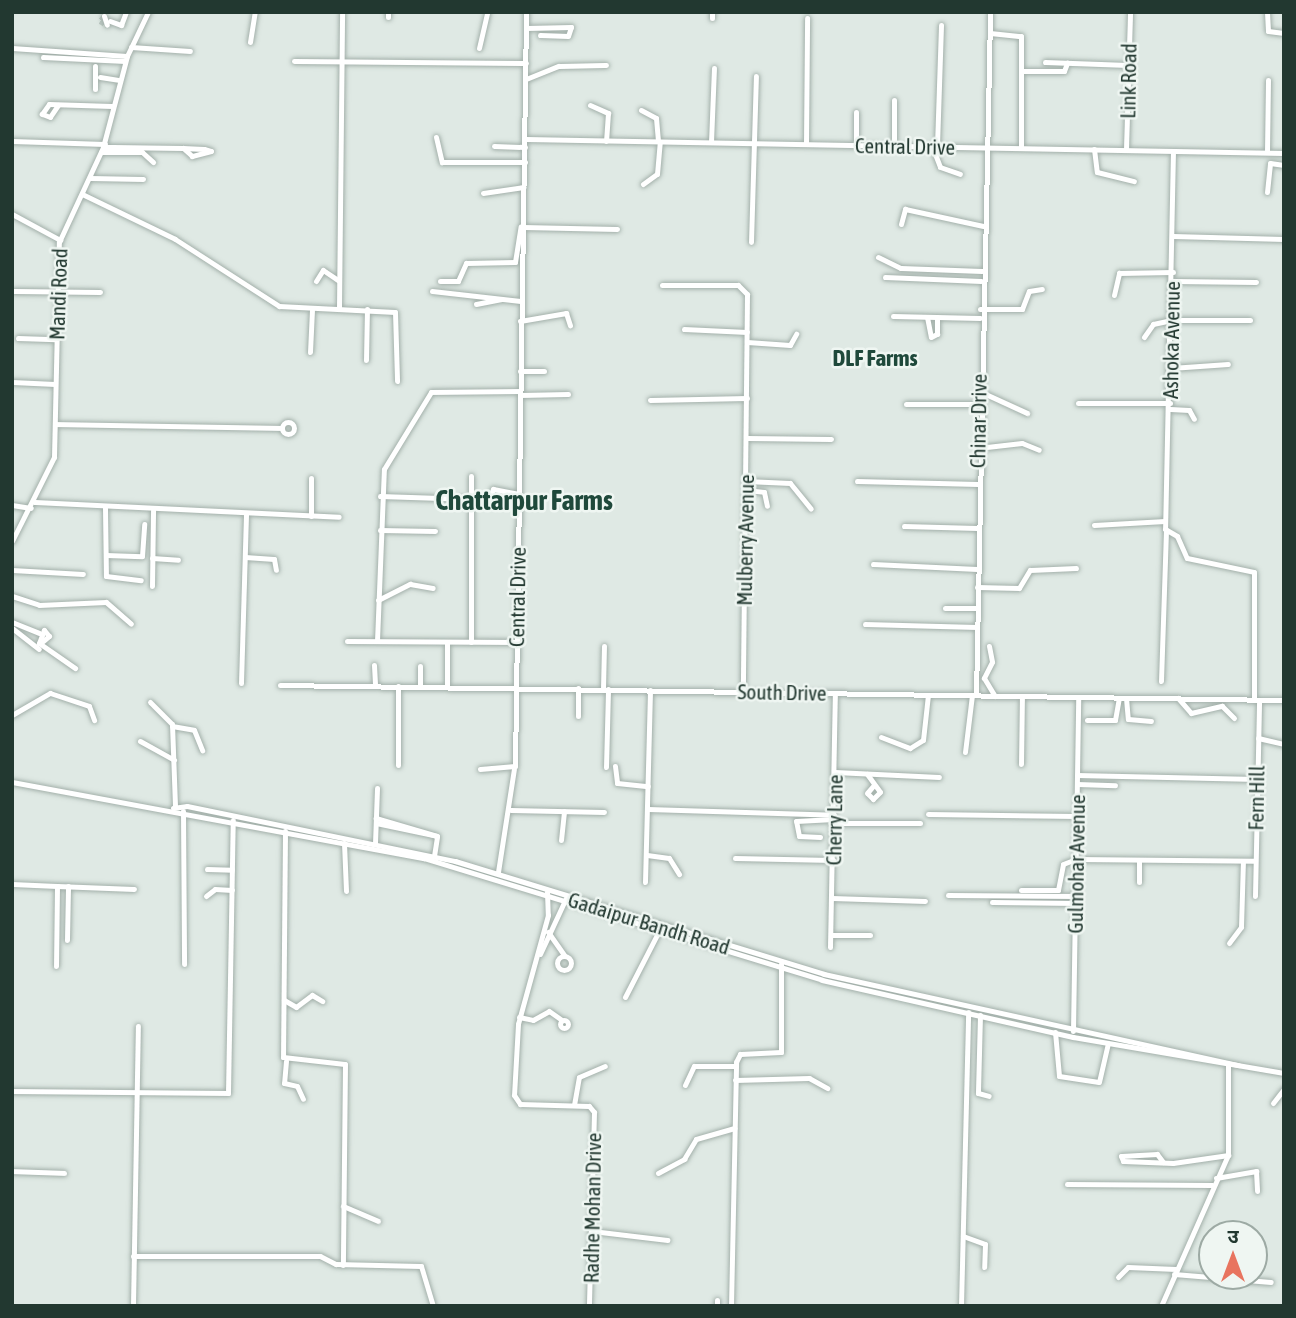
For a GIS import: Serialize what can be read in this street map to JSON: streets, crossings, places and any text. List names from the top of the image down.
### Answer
{
  "streets": {
    "street": [
      "Link Road",
      "Central Drive",
      "Mandi Road",
      "Ashoka Avenue",
      "Chinar Drive",
      "Mulberry Avenue",
      "South Drive",
      "Fern Hill",
      "Cherry Lane",
      "Gulmohar Avenue",
      "Gadaipur Bandh Road",
      "Radhe Mohan Drive"
    ]
  },
  "crossings": [
    ["Link Road", "Central Drive"],
    ["Central Drive", "Ashoka Avenue"],
    ["Central Drive", "Chinar Drive"],
    ["Central Drive", "South Drive"],
    ["Ashoka Avenue", "Fern Hill"],
    ["Chinar Drive", "South Drive"],
    ["Mulberry Avenue", "South Drive"],
    ["South Drive", "Fern Hill"],
    ["South Drive", "Cherry Lane"],
    ["South Drive", "Gulmohar Avenue"],
    ["Gadaipur Bandh Road", "Radhe Mohan Drive"]
  ],
  "districts": ["DLF Farms", "Chattarpur Farms"],
  "north": "top"
}
